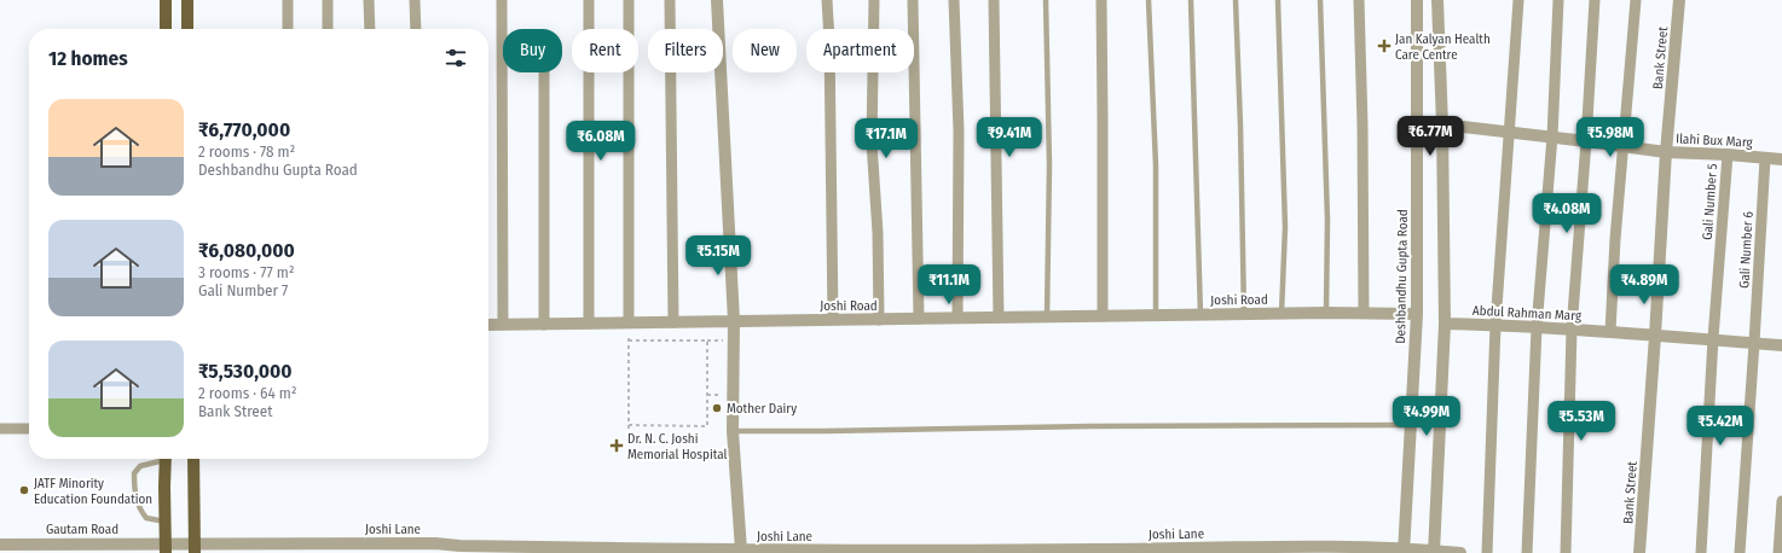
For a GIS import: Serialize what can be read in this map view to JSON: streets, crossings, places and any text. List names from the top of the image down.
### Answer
{
  "streets": {
    "street": [
      "Bank Street",
      "Ilahi Bux Marg",
      "Gali Number 5",
      "Gali Number 6",
      "Deshbandhu Gupta Road",
      "Joshi Road",
      "Abdul Rahman Marg",
      "Gautam Road",
      "Joshi Lane"
    ]
  },
  "crossings": [
    ["Bank Street", "Ilahi Bux Marg"],
    ["Bank Street", "Abdul Rahman Marg"],
    ["Ilahi Bux Marg", "Gali Number 5"],
    ["Ilahi Bux Marg", "Gali Number 6"],
    ["Gali Number 5", "Abdul Rahman Marg"],
    ["Gali Number 6", "Abdul Rahman Marg"],
    ["Deshbandhu Gupta Road", "Joshi Road"],
    ["Deshbandhu Gupta Road", "Joshi Lane"],
    ["Gautam Road", "Joshi Lane"]
  ],
  "places": {
    "health": ["Jan Kalyan Health Care Centre", "Dr. N. C. Joshi Memorial Hospital"],
    "other": ["Mother Dairy", "JATF Minority Education Foundation"]
  },
  "page": {
    "chip": [
      "Buy",
      "Rent",
      "Filters",
      "New",
      "Apartment"
    ],
    "heading": "12 homes",
    "list": [
      {
        "name": "₹6,770,000",
        "note": "2 rooms · 78 m² · Deshbandhu Gupta Road"
      },
      {
        "name": "₹6,080,000",
        "note": "3 rooms · 77 m² · Gali Number 7"
      },
      {
        "name": "₹5,530,000",
        "note": "2 rooms · 64 m² · Bank Street"
      }
    ],
    "price": [
      "₹6.77M",
      "₹9.41M",
      "₹5.98M",
      "₹17.1M",
      "₹6.08M",
      "₹4.08M",
      "₹5.15M",
      "₹11.1M",
      "₹4.89M",
      "₹4.99M",
      "₹5.53M",
      "₹5.42M"
    ]
  }
}
